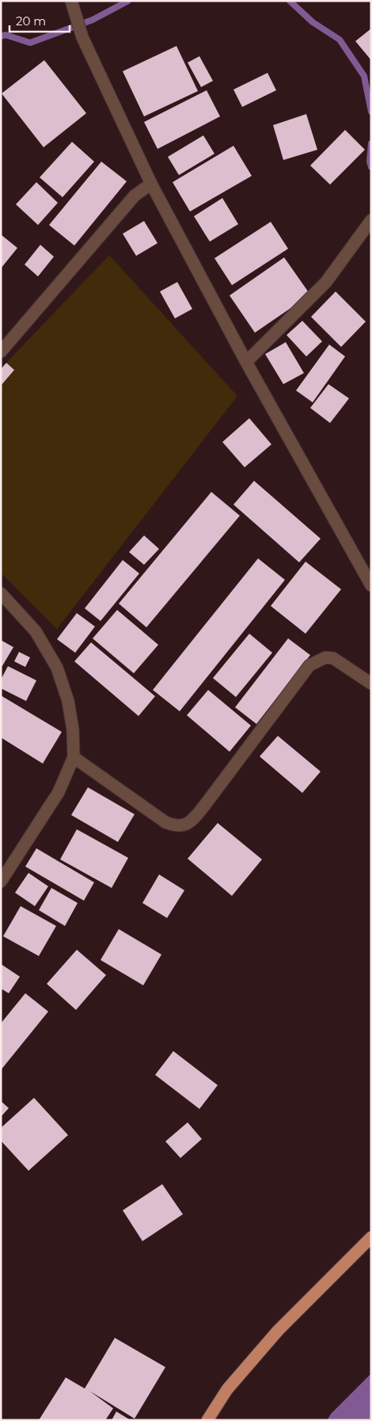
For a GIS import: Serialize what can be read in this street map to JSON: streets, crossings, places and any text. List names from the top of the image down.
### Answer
{
  "scale_bar": "20 m"
}
